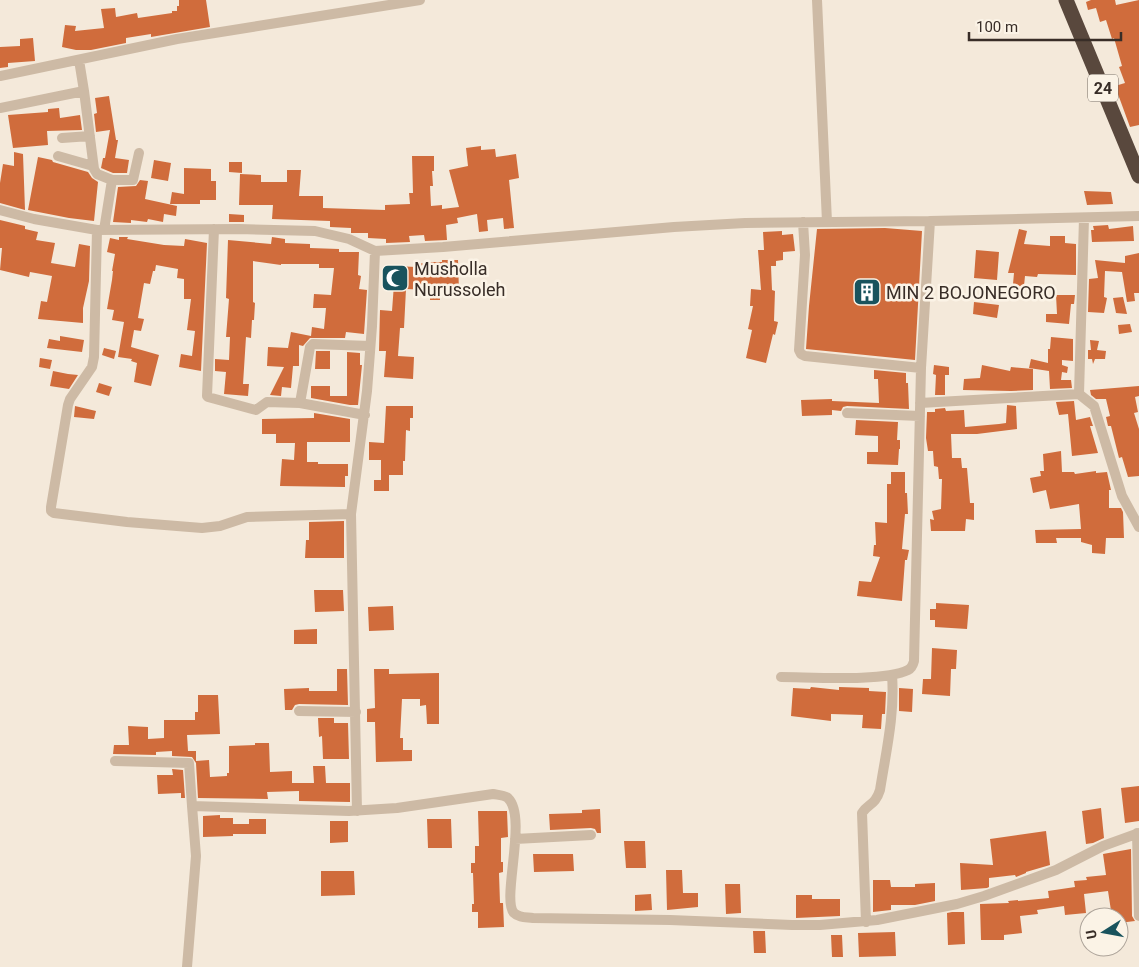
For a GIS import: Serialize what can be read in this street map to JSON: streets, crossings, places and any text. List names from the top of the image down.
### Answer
{
  "streets": {
    "highway": ["24"]
  },
  "places": {
    "mosque": ["Musholla Nurussoleh"],
    "building": ["MIN 2 BOJONEGORO"]
  },
  "scale_bar": "100 m",
  "north": "left"
}
